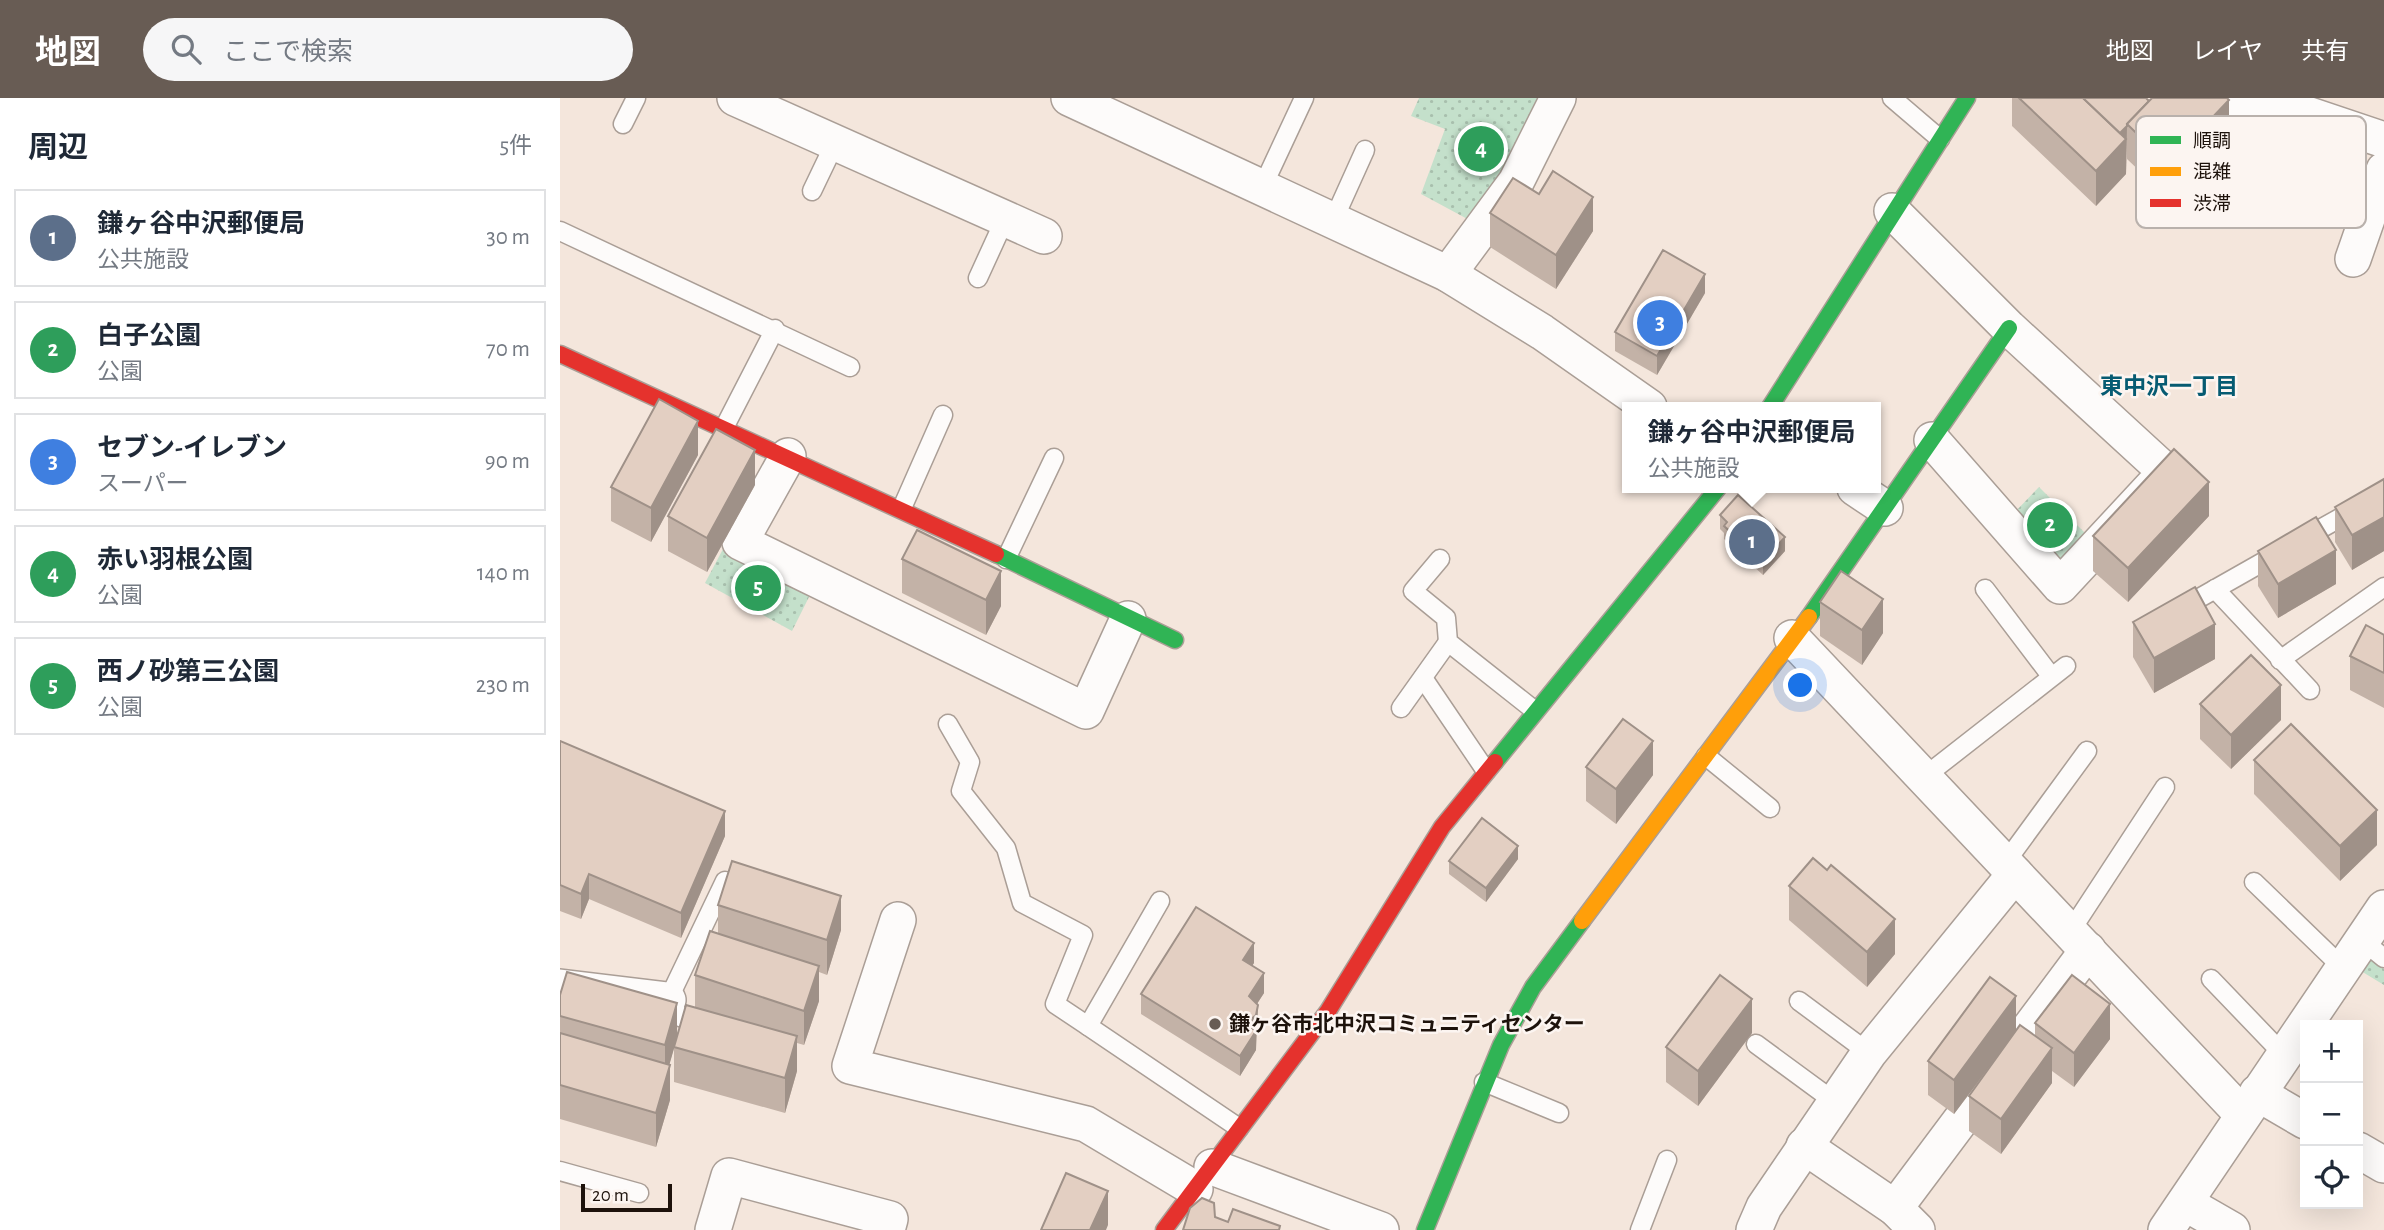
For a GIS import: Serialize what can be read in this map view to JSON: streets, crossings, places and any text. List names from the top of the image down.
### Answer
{
  "districts": ["東中沢一丁目"],
  "places": ["鎌ヶ谷市北中沢コミュニティセンター"],
  "legend": ["順調", "混雑", "渋滞"],
  "scale_bar": "20 m",
  "page": {
    "header": "地図",
    "search": "ここで検索",
    "nav": ["地図", "レイヤ", "共有"],
    "heading": ["周辺", "5件"],
    "pins": [
      "4",
      "3",
      "2",
      "1",
      "5"
    ],
    "list": [
      {
        "mark": "1",
        "name": "鎌ヶ谷中沢郵便局",
        "note": "公共施設",
        "value": "30 m"
      },
      {
        "mark": "2",
        "name": "白子公園",
        "note": "公園",
        "value": "70 m"
      },
      {
        "mark": "3",
        "name": "セブン-イレブン",
        "note": "スーパー",
        "value": "90 m"
      },
      {
        "mark": "4",
        "name": "赤い羽根公園",
        "note": "公園",
        "value": "140 m"
      },
      {
        "mark": "5",
        "name": "西ノ砂第三公園",
        "note": "公園",
        "value": "230 m"
      }
    ],
    "popup": ["鎌ヶ谷中沢郵便局", "公共施設"],
    "map_buttons": ["+", "−"],
    "scale": "20 m"
  }
}
